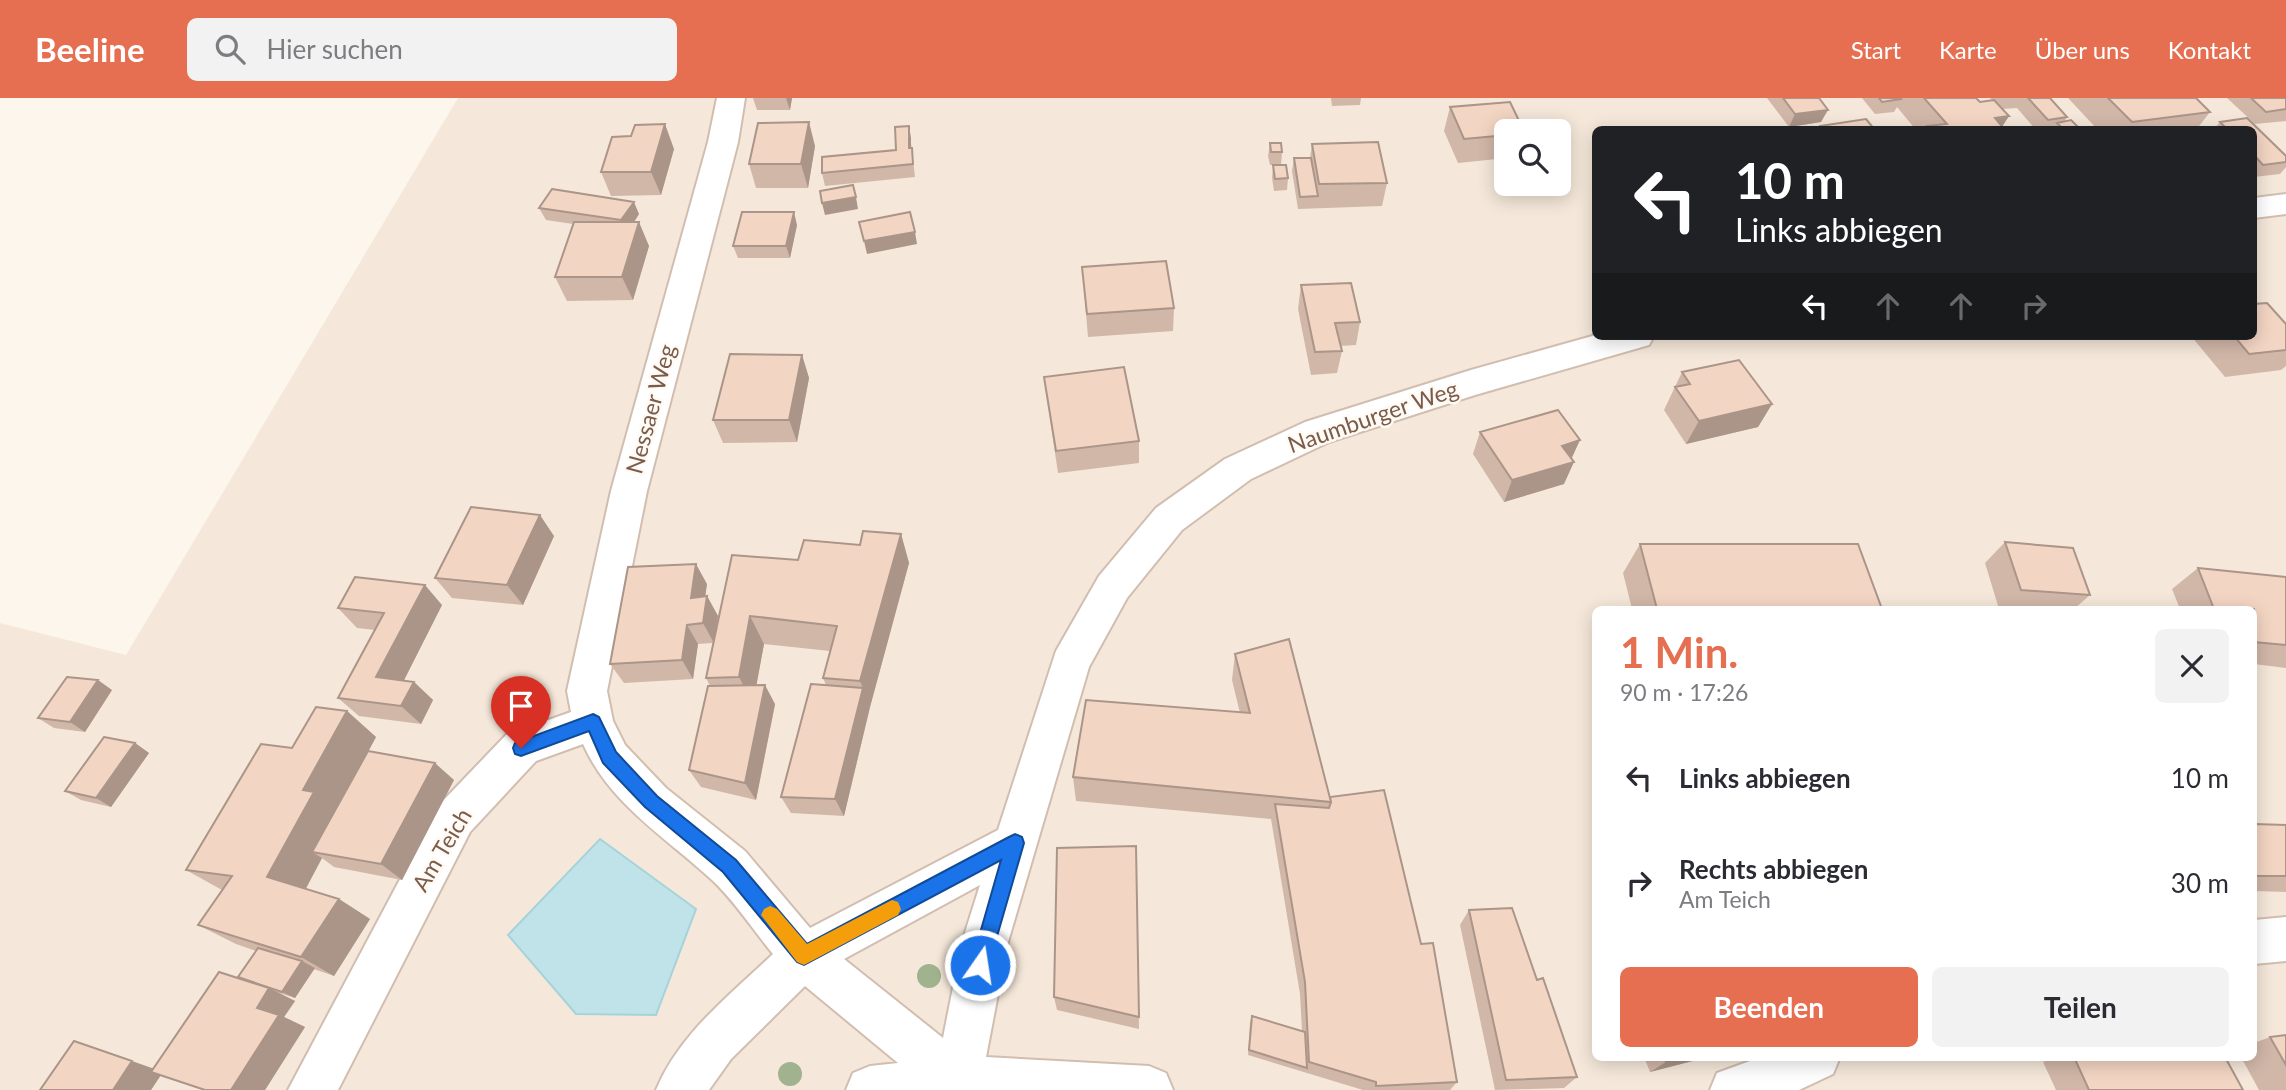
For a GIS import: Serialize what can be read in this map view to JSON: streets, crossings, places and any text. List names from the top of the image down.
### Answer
{
  "streets": {
    "street": ["Nessaer Weg", "Naumburger Weg", "Am Teich"]
  },
  "crossings": [
    ["Nessaer Weg", "Am Teich"]
  ],
  "page": {
    "header": "Beeline",
    "search": "Hier suchen",
    "nav": [
      "Start",
      "Karte",
      "Über uns",
      "Kontakt"
    ],
    "turn": ["10 m", "Links abbiegen"],
    "heading": ["1 Min.", "90 m · 17:26"],
    "list": [
      {
        "name": "Links abbiegen",
        "value": "10 m"
      },
      {
        "name": "Rechts abbiegen",
        "note": "Am Teich",
        "value": "30 m"
      }
    ],
    "buttons": ["Beenden", "Teilen"]
  }
}
